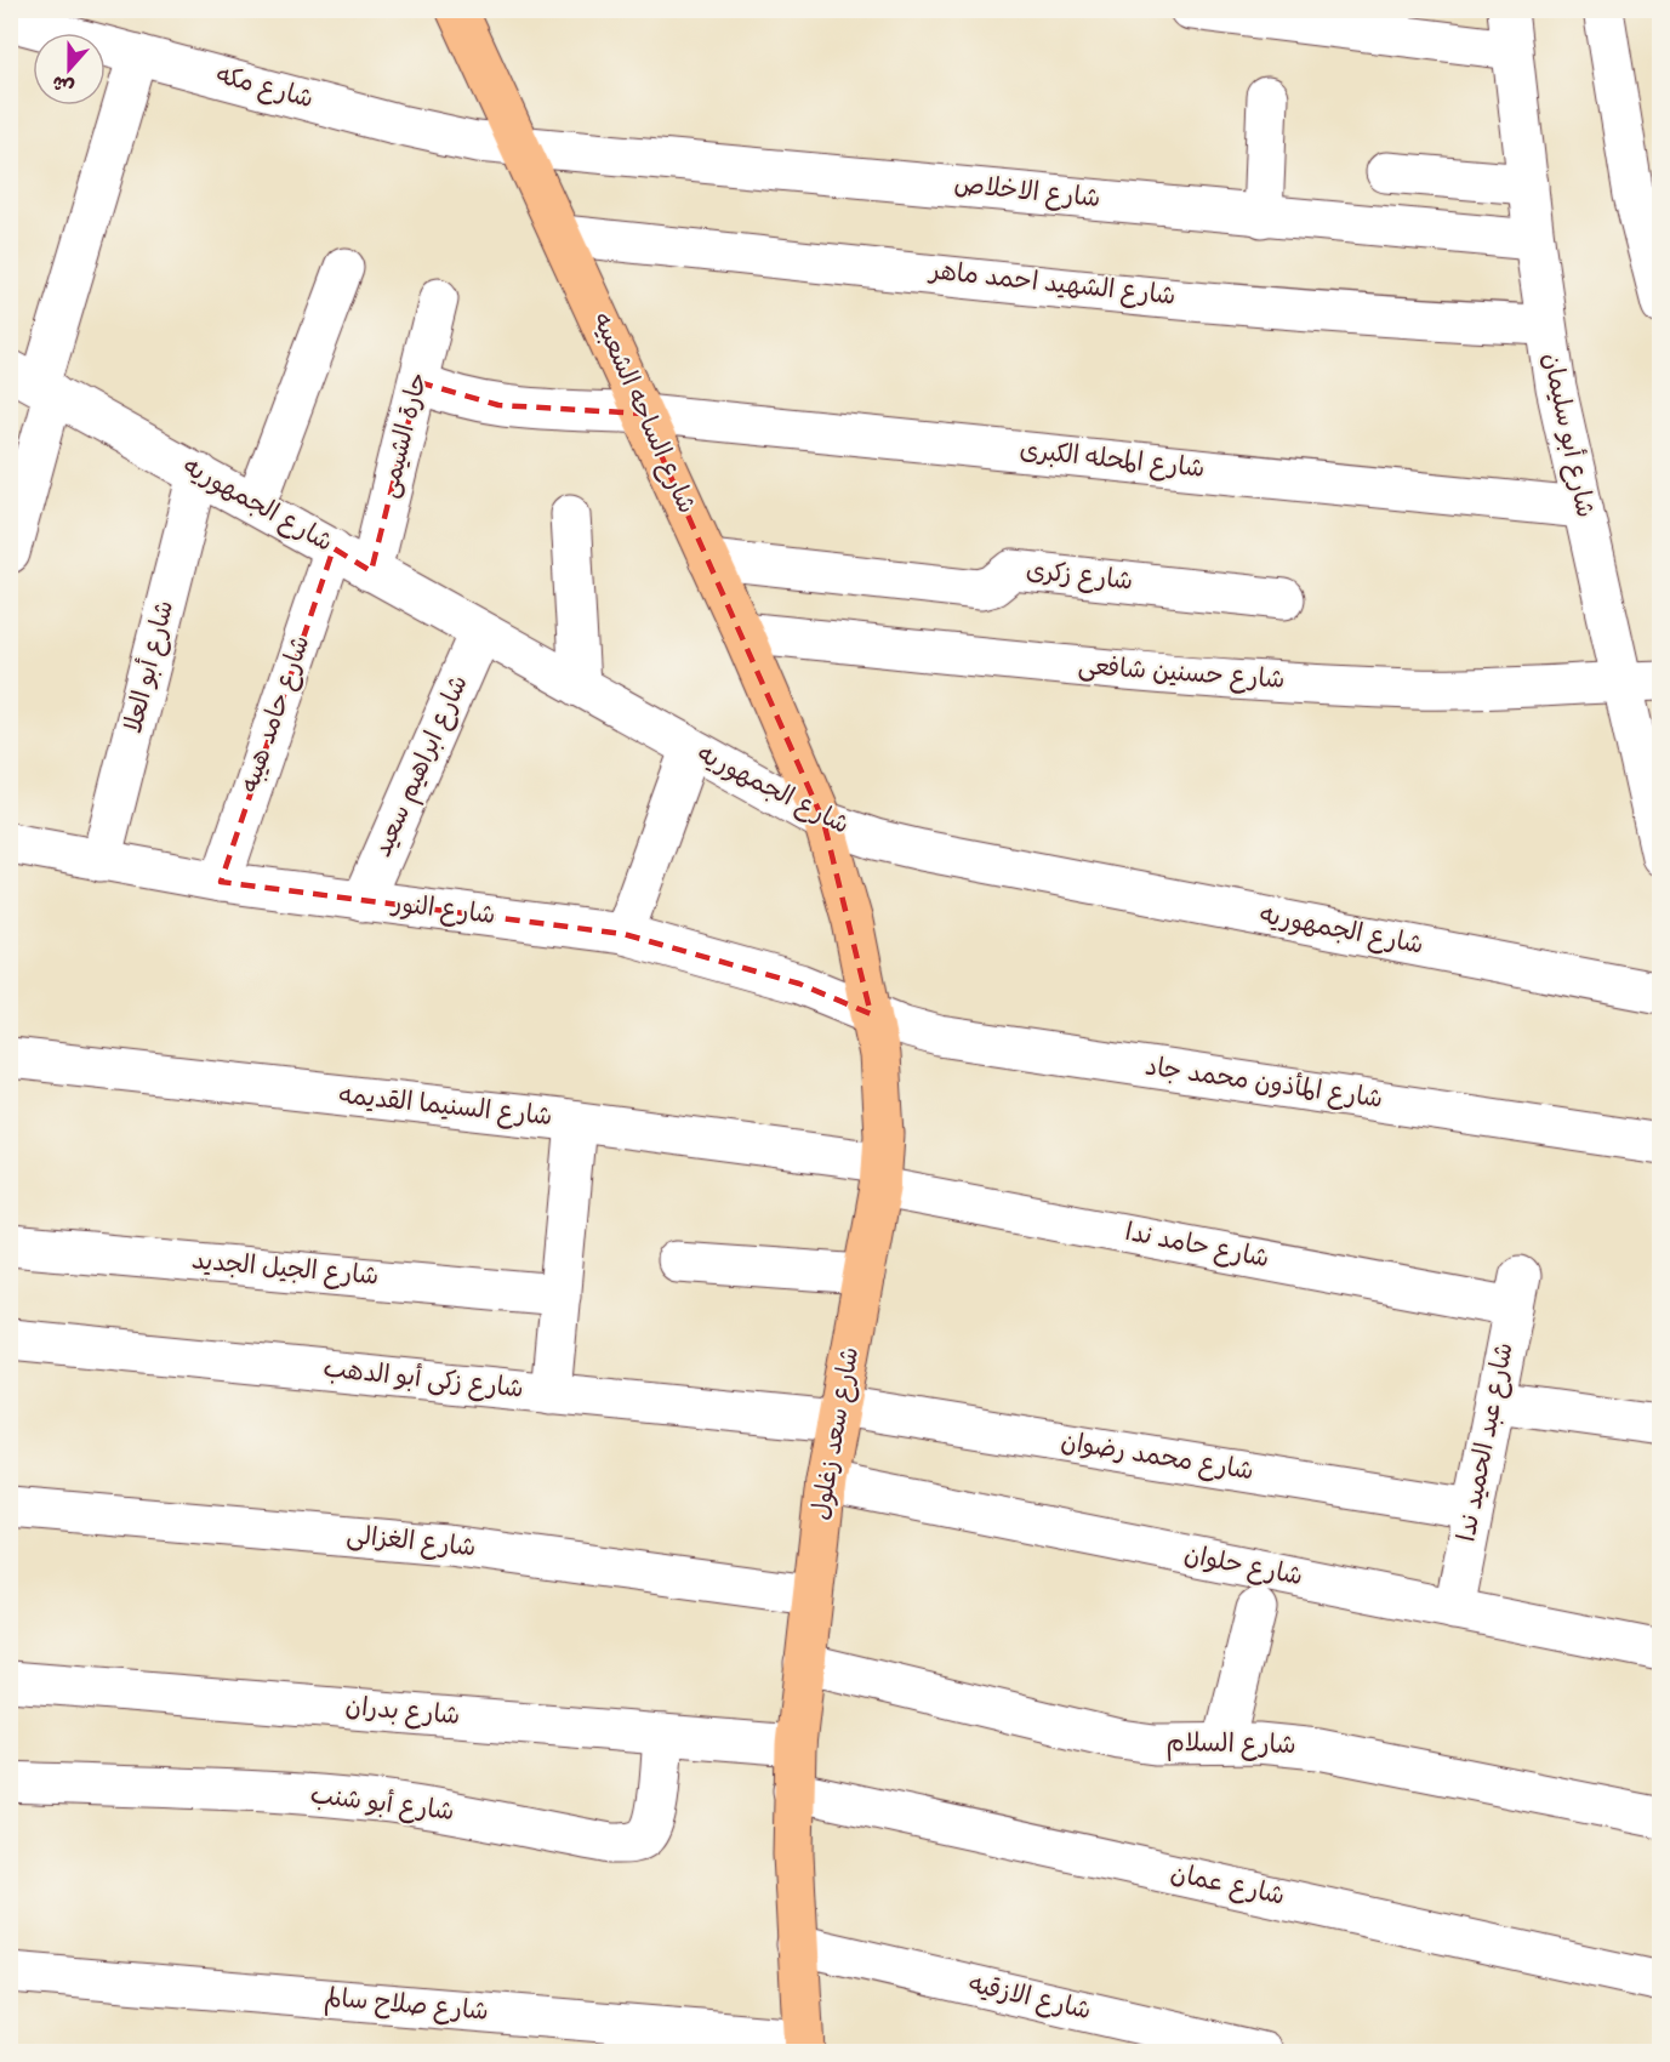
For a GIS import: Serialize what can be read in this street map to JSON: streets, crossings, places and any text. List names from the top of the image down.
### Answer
{
  "streets": {
    "main road": ["شارع الساحه الشعبيه", "شارع سعد زغلول"],
    "street": [
      "شارع مكه",
      "شارع الاخلاص",
      "شارع الشهيد احمد ماهر",
      "حارة الشيمى",
      "شارع أبو سليمان",
      "شارع المحله الكبرى",
      "شارع الجمهوريه",
      "شارع زكرى",
      "شارع أبو العلا",
      "شارع حسنين شافعى",
      "شارع حامد هيبه",
      "شارع ابراهيم سعيد",
      "شارع النور",
      "شارع المأذون محمد جاد",
      "شارع السنيما القديمه",
      "شارع حامد ندا",
      "شارع الجيل الجديد",
      "شارع زكى أبو الدهب",
      "شارع عبد الحميد ندا",
      "شارع محمد رضوان",
      "شارع الغزالى",
      "شارع حلوان",
      "شارع بدران",
      "شارع السلام",
      "شارع أبو شنب",
      "شارع عمان",
      "شارع الازقيه",
      "شارع صلاح سالم"
    ]
  },
  "crossings": [
    ["شارع مكه", "شارع الاخلاص"],
    ["شارع مكه", "شارع الساحه الشعبيه"],
    ["شارع الاخلاص", "شارع الساحه الشعبيه"],
    ["شارع الاخلاص", "شارع أبو سليمان"],
    ["شارع الشهيد احمد ماهر", "شارع الساحه الشعبيه"],
    ["شارع الشهيد احمد ماهر", "شارع أبو سليمان"],
    ["شارع الساحه الشعبيه", "شارع المحله الكبرى"],
    ["شارع الساحه الشعبيه", "شارع الجمهوريه"],
    ["شارع الساحه الشعبيه", "شارع زكرى"],
    ["شارع الساحه الشعبيه", "شارع حسنين شافعى"],
    ["شارع الساحه الشعبيه", "شارع سعد زغلول"],
    ["حارة الشيمى", "شارع المحله الكبرى"],
    ["حارة الشيمى", "شارع الجمهوريه"],
    ["شارع أبو سليمان", "شارع المحله الكبرى"],
    ["شارع أبو سليمان", "شارع حسنين شافعى"],
    ["شارع الجمهوريه", "شارع أبو العلا"],
    ["شارع الجمهوريه", "شارع حامد هيبه"],
    ["شارع الجمهوريه", "شارع ابراهيم سعيد"],
    ["شارع الجمهوريه", "شارع سعد زغلول"],
    ["شارع أبو العلا", "شارع النور"],
    ["شارع حامد هيبه", "شارع النور"],
    ["شارع ابراهيم سعيد", "شارع النور"],
    ["شارع النور", "شارع المأذون محمد جاد"],
    ["شارع النور", "شارع سعد زغلول"],
    ["شارع المأذون محمد جاد", "شارع سعد زغلول"],
    ["شارع السنيما القديمه", "شارع حامد ندا"],
    ["شارع السنيما القديمه", "شارع سعد زغلول"],
    ["شارع حامد ندا", "شارع سعد زغلول"],
    ["شارع حامد ندا", "شارع عبد الحميد ندا"],
    ["شارع زكى أبو الدهب", "شارع سعد زغلول"],
    ["شارع زكى أبو الدهب", "شارع محمد رضوان"],
    ["شارع سعد زغلول", "شارع محمد رضوان"],
    ["شارع سعد زغلول", "شارع الغزالى"],
    ["شارع سعد زغلول", "شارع حلوان"],
    ["شارع سعد زغلول", "شارع بدران"],
    ["شارع سعد زغلول", "شارع السلام"],
    ["شارع سعد زغلول", "شارع عمان"],
    ["شارع سعد زغلول", "شارع الازقيه"],
    ["شارع سعد زغلول", "شارع صلاح سالم"],
    ["شارع عبد الحميد ندا", "شارع محمد رضوان"],
    ["شارع عبد الحميد ندا", "شارع حلوان"],
    ["شارع بدران", "شارع أبو شنب"]
  ],
  "north": "bottom"
}
